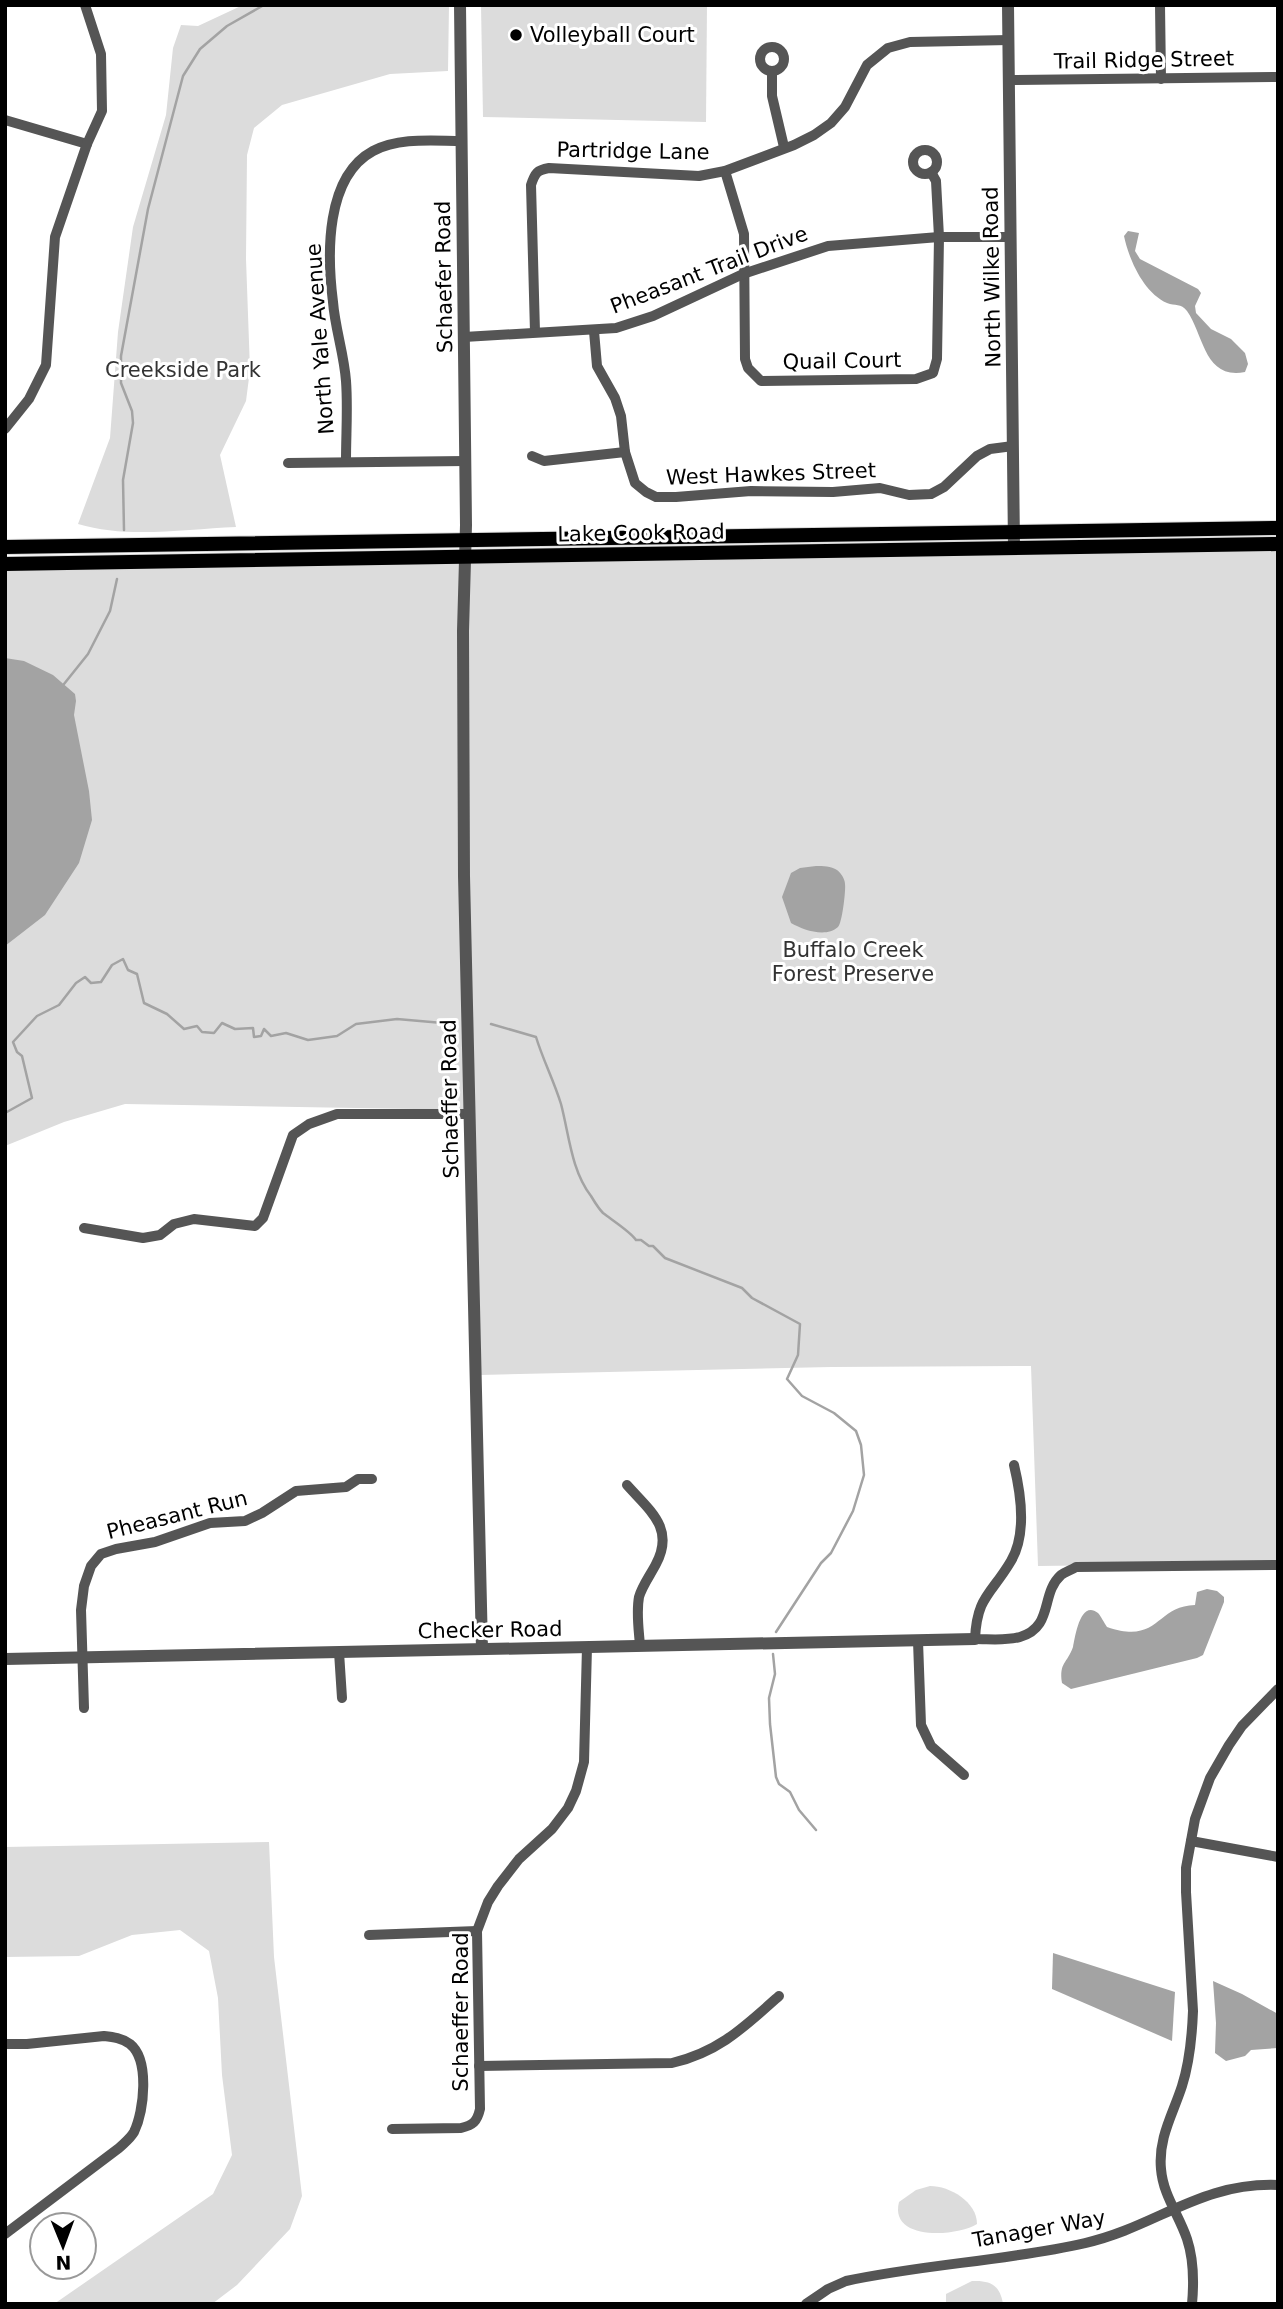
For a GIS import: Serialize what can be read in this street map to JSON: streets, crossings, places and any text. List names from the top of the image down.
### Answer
{
  "streets": {
    "main road": ["Lake Cook Road"],
    "street": [
      "Trail Ridge Street",
      "Partridge Lane",
      "Pheasant Trail Drive",
      "Schaefer Road",
      "North Wilke Road",
      "North Yale Avenue",
      "Quail Court",
      "West Hawkes Street",
      "Schaeffer Road",
      "Pheasant Run",
      "Checker Road",
      "Tanager Way"
    ]
  },
  "crossings": [
    ["Trail Ridge Street", "North Wilke Road"],
    ["Partridge Lane", "Pheasant Trail Drive"],
    ["Partridge Lane", "North Wilke Road"],
    ["Pheasant Trail Drive", "Schaefer Road"],
    ["Pheasant Trail Drive", "North Wilke Road"],
    ["Pheasant Trail Drive", "Quail Court"],
    ["Pheasant Trail Drive", "West Hawkes Street"],
    ["Schaefer Road", "North Yale Avenue"],
    ["Schaefer Road", "Lake Cook Road"],
    ["Schaefer Road", "Schaeffer Road"],
    ["North Wilke Road", "West Hawkes Street"],
    ["North Wilke Road", "Lake Cook Road"],
    ["Lake Cook Road", "Schaeffer Road"],
    ["Schaeffer Road", "Checker Road"],
    ["Pheasant Run", "Checker Road"]
  ],
  "parks": ["Creekside Park", "Buffalo Creek Forest Preserve"],
  "places": ["Volleyball Court"],
  "north": "bottom"
}
